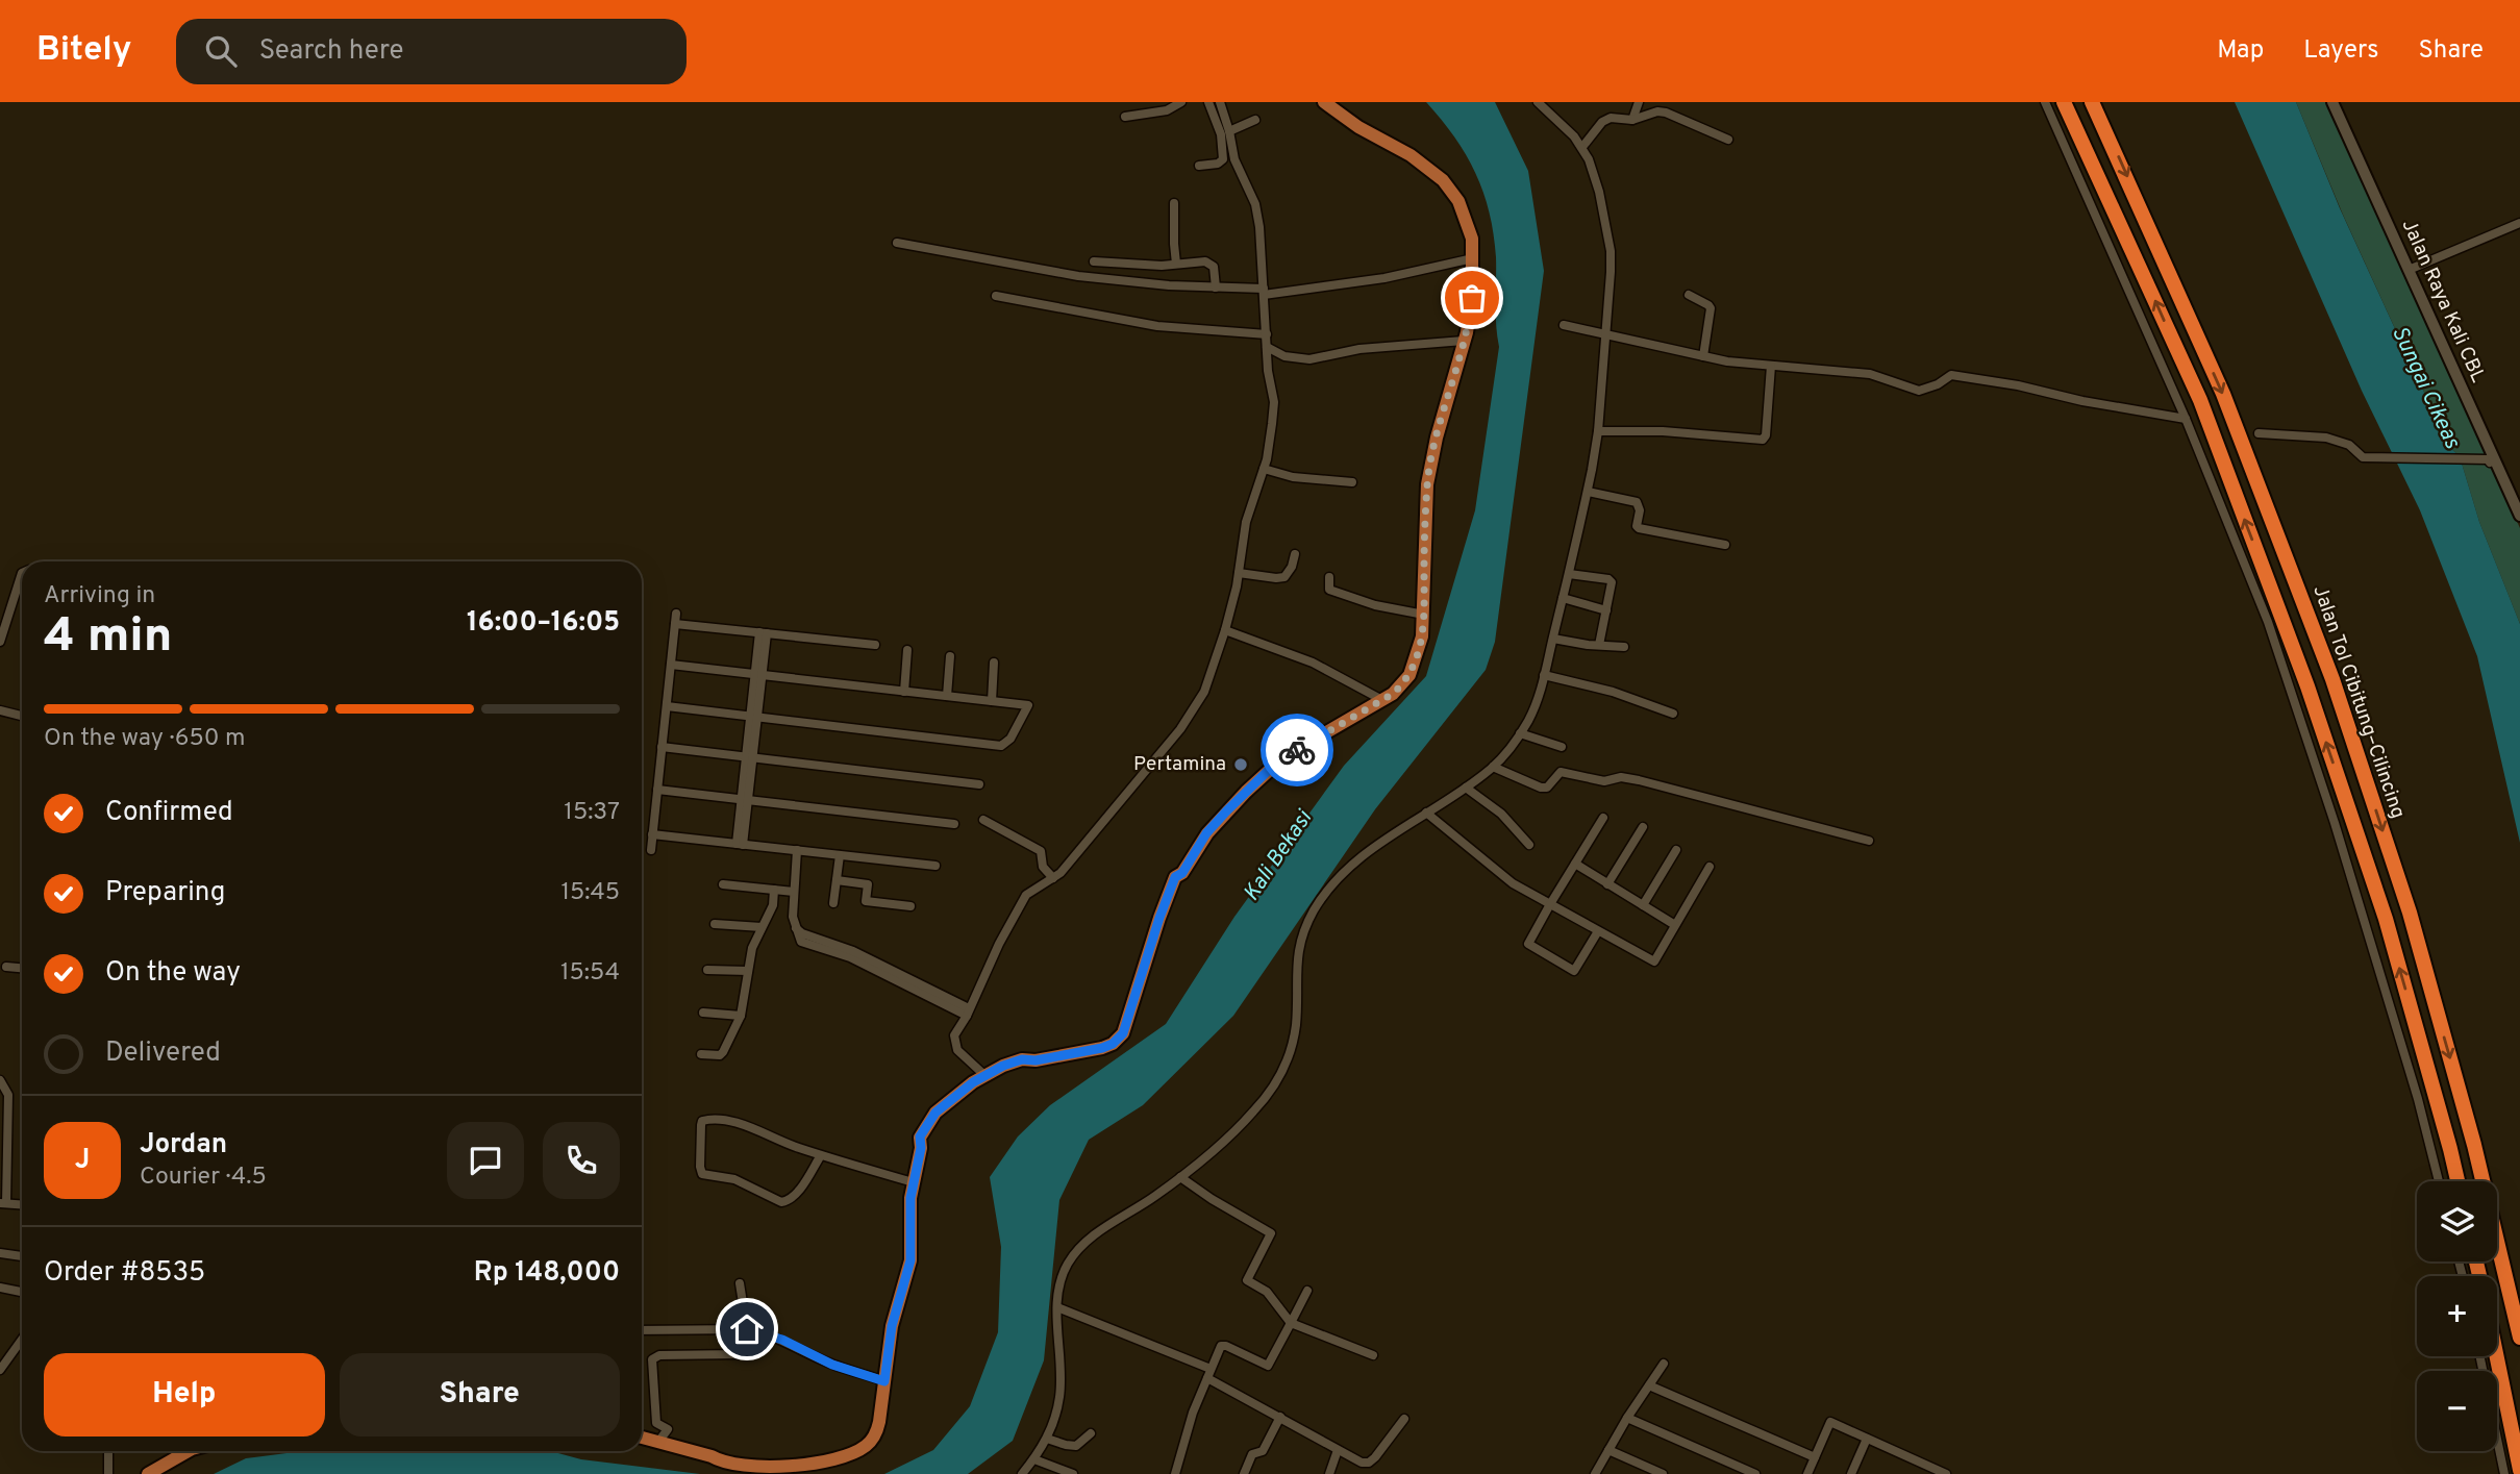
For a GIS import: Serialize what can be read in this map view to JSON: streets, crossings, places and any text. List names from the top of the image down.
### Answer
{
  "streets": {
    "highway": ["Jalan Tol Cibitung–Cilincing"],
    "street": ["Jalan Raya Kali CBL"]
  },
  "water": ["Sungai Cikeas", "Kali Bekasi"],
  "places": ["Pertamina"],
  "page": {
    "header": "Bitely",
    "search": "Search here",
    "nav": ["Map", "Layers", "Share"],
    "heading": ["4 min", "Arriving in", "16:00–16:05"],
    "panel": [
      "Jordan",
      "Courier · 4.5",
      "Order #8535",
      "Rp 148,000"
    ],
    "bar": "On the way · 650 m",
    "list": [
      ["Confirmed", "15:37"],
      ["Preparing", "15:45"],
      ["On the way", "15:54"],
      "Delivered"
    ],
    "round": "J",
    "map_buttons": ["+", "−"],
    "buttons": ["Help", "Share"]
  }
}
